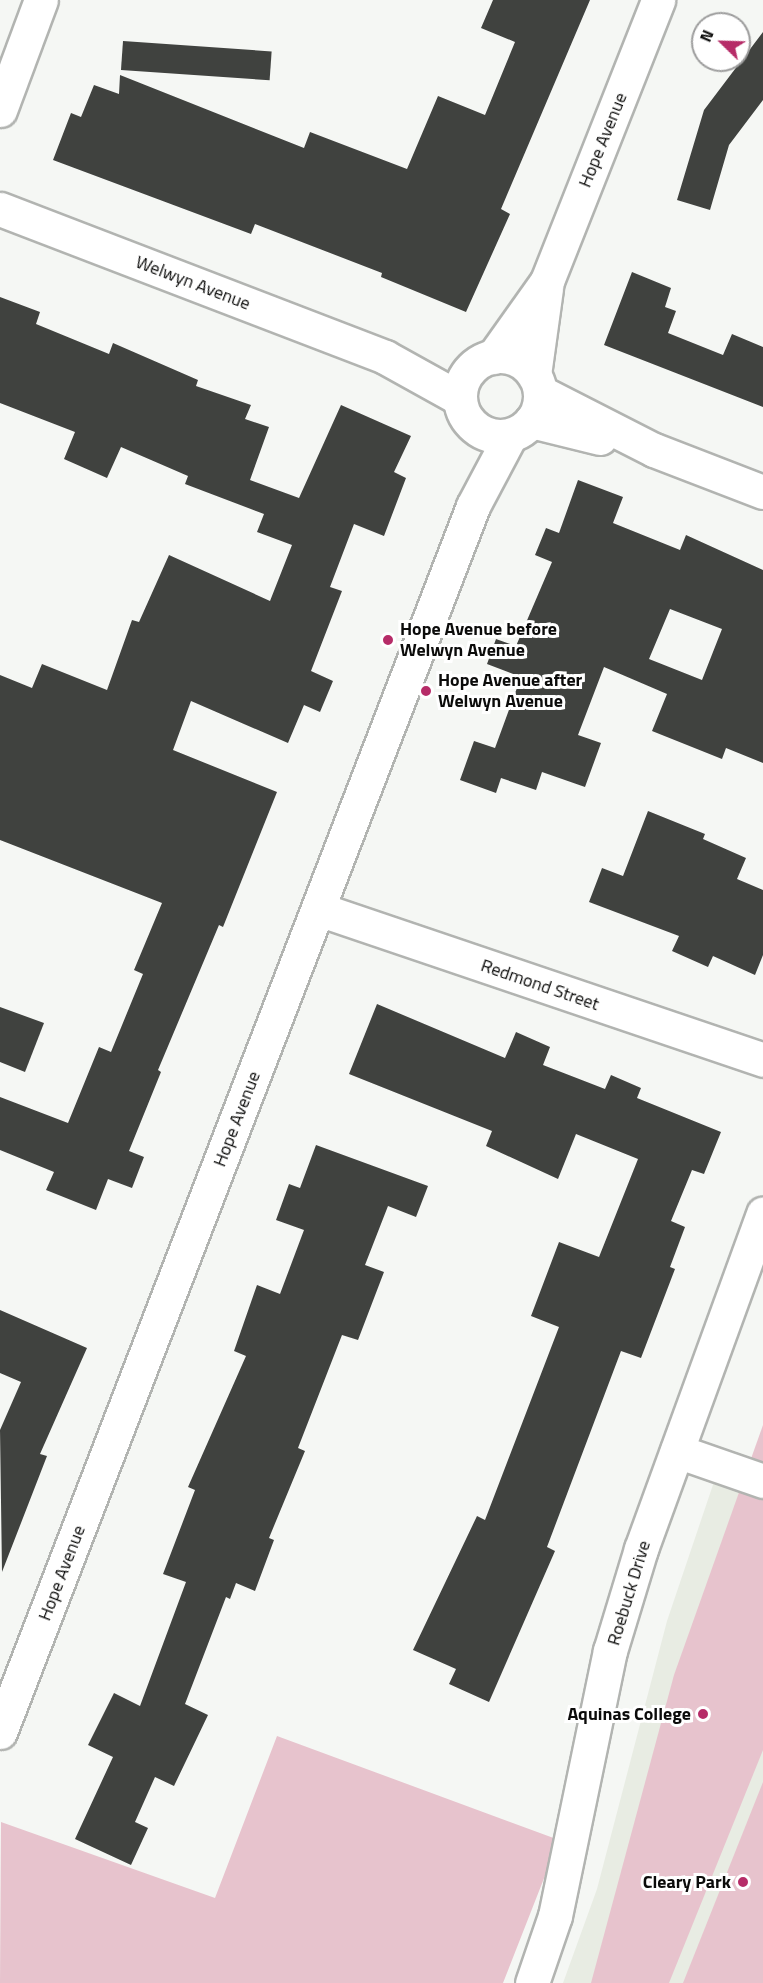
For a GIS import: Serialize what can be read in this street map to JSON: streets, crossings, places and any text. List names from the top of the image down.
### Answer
{
  "streets": {
    "street": [
      "Hope Avenue",
      "Welwyn Avenue",
      "Redmond Street",
      "Roebuck Drive"
    ]
  },
  "crossings": [
    ["Hope Avenue", "Welwyn Avenue"],
    ["Hope Avenue", "Redmond Street"]
  ],
  "places": [
    "Hope Avenue before Welwyn Avenue",
    "Hope Avenue after Welwyn Avenue",
    "Aquinas College",
    "Cleary Park"
  ],
  "north": "top left"
}
